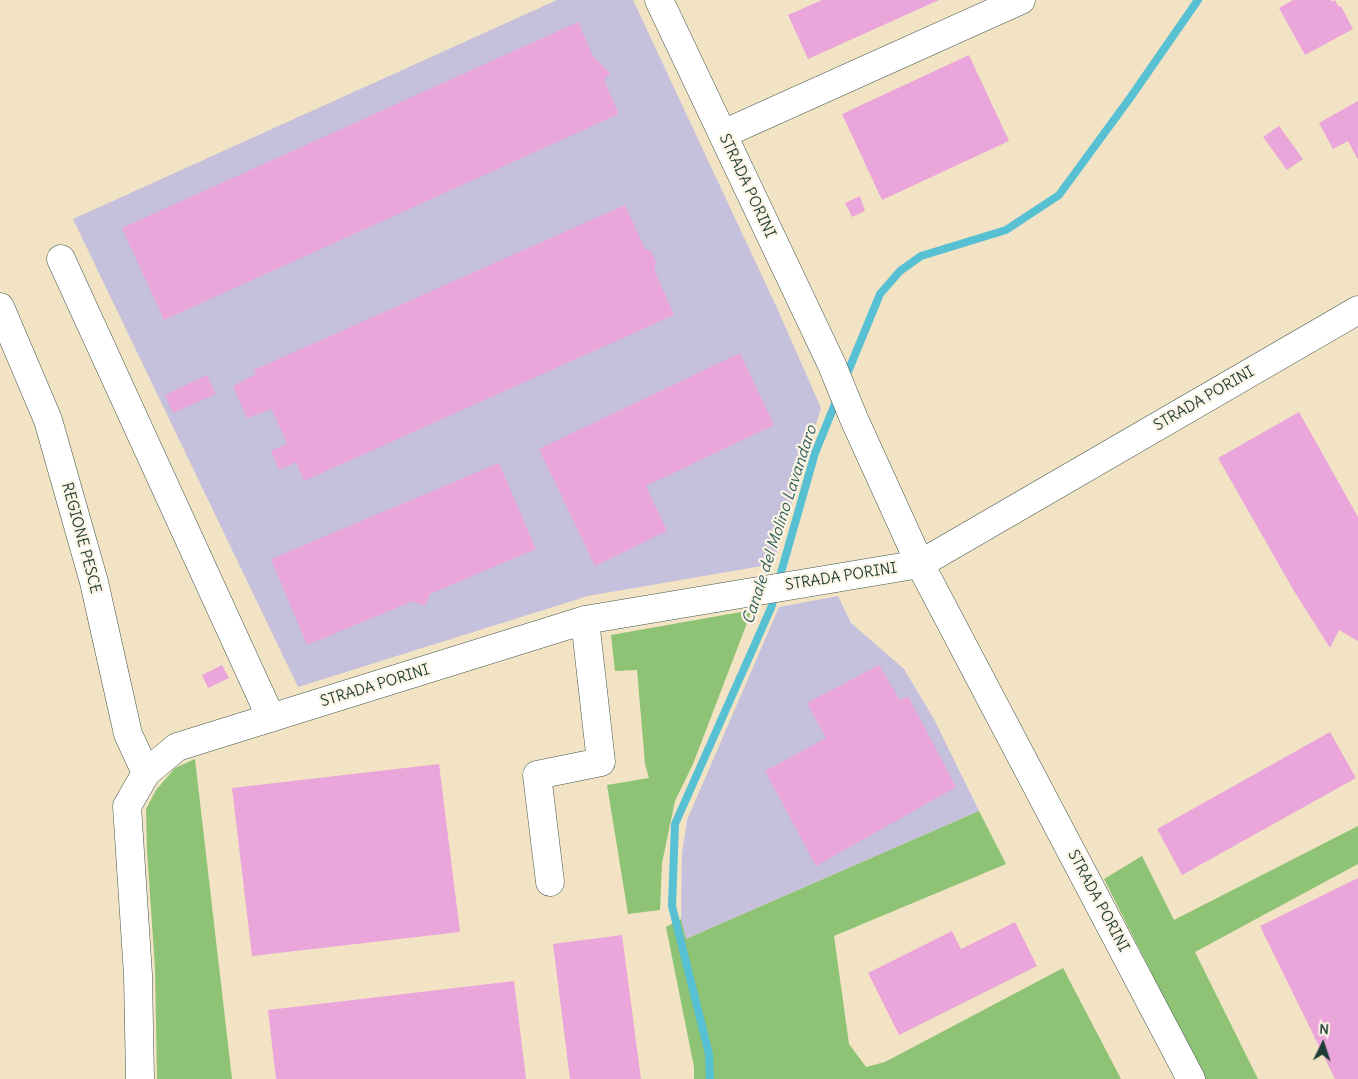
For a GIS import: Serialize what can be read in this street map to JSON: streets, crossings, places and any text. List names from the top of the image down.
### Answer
{
  "streets": {
    "street": ["STRADA PORINI", "REGIONE PESCE"]
  },
  "crossings": [
    ["STRADA PORINI", "REGIONE PESCE"]
  ],
  "water": ["Canale del Molino Lavandaro"],
  "north": "top"
}
